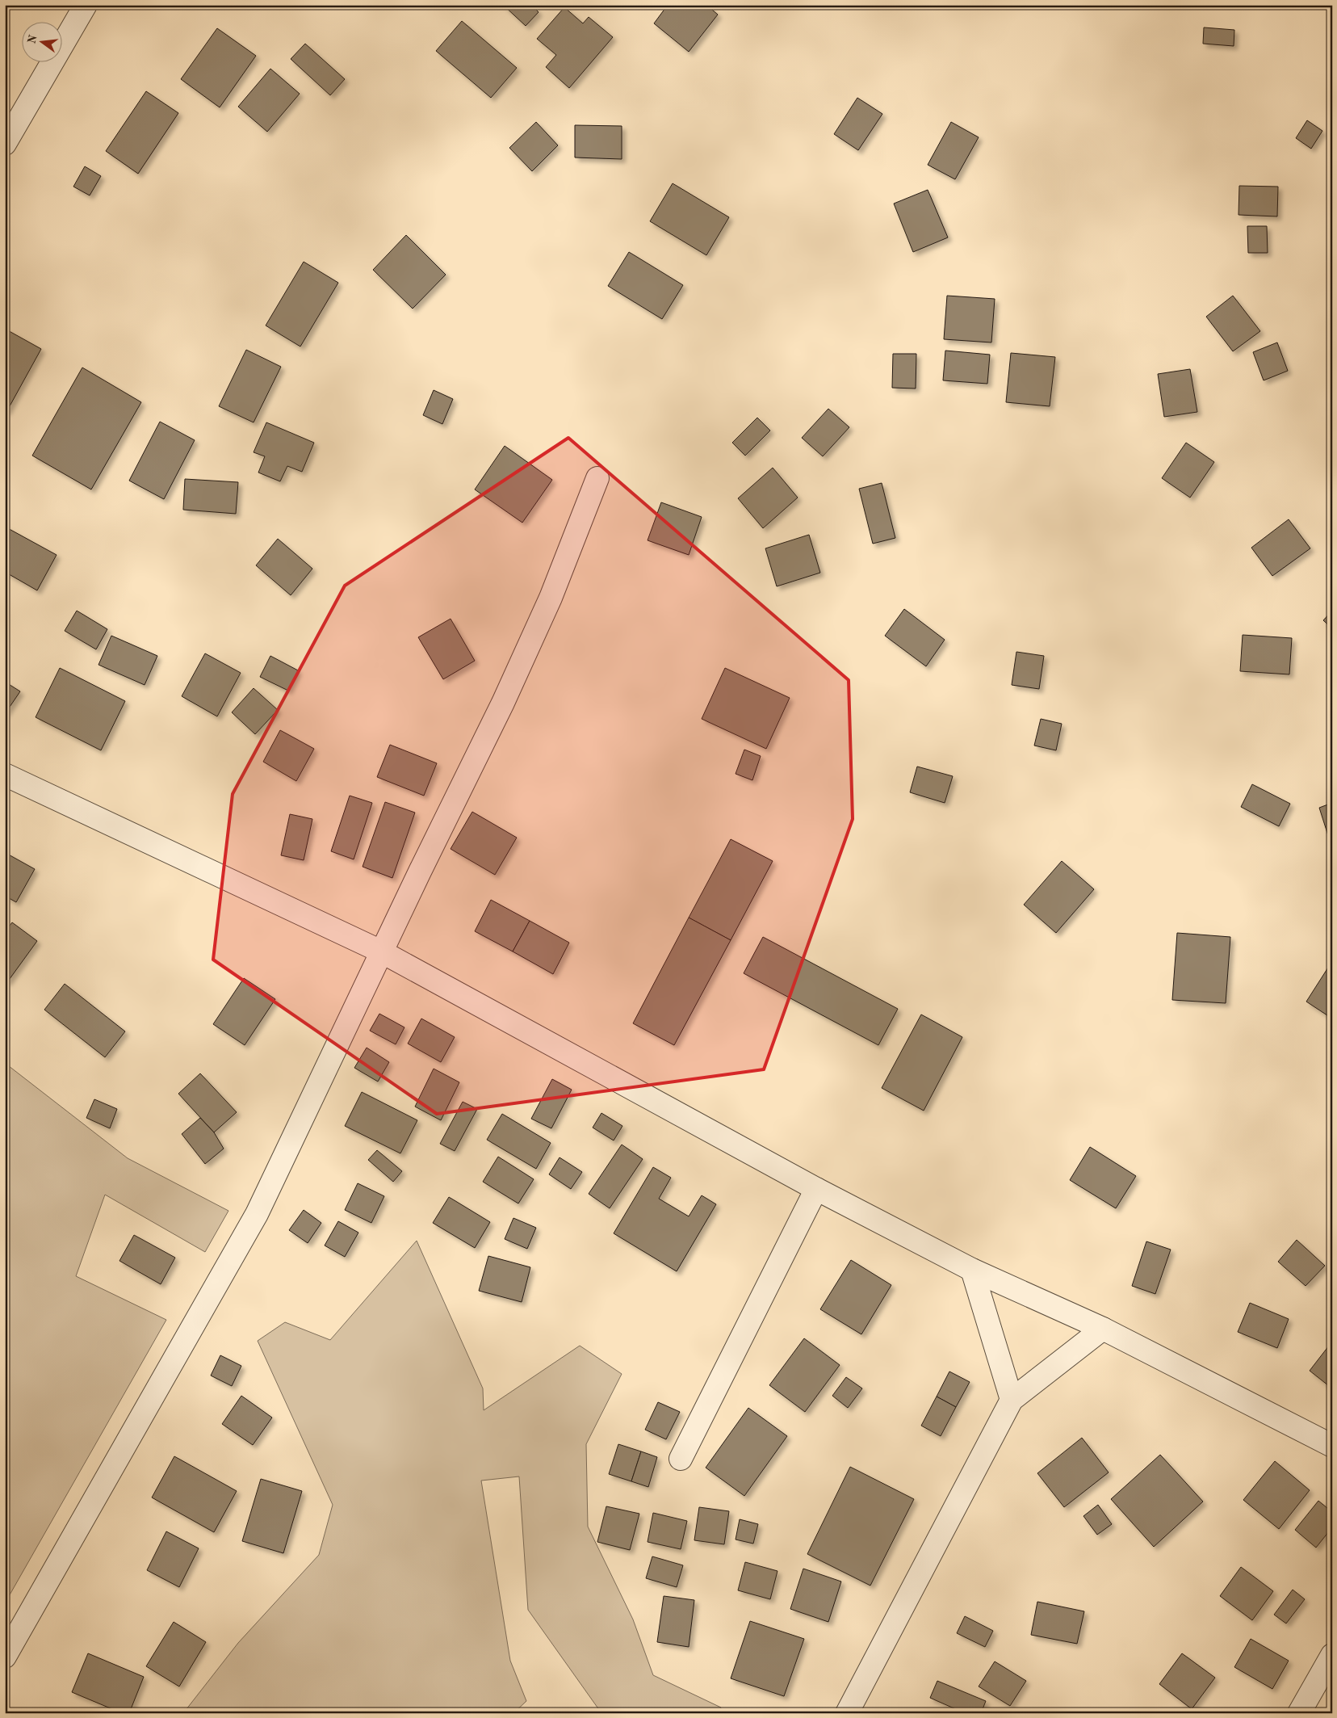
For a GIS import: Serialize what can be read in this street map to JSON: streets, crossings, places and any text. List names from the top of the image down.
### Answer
{
  "north": "left"
}
